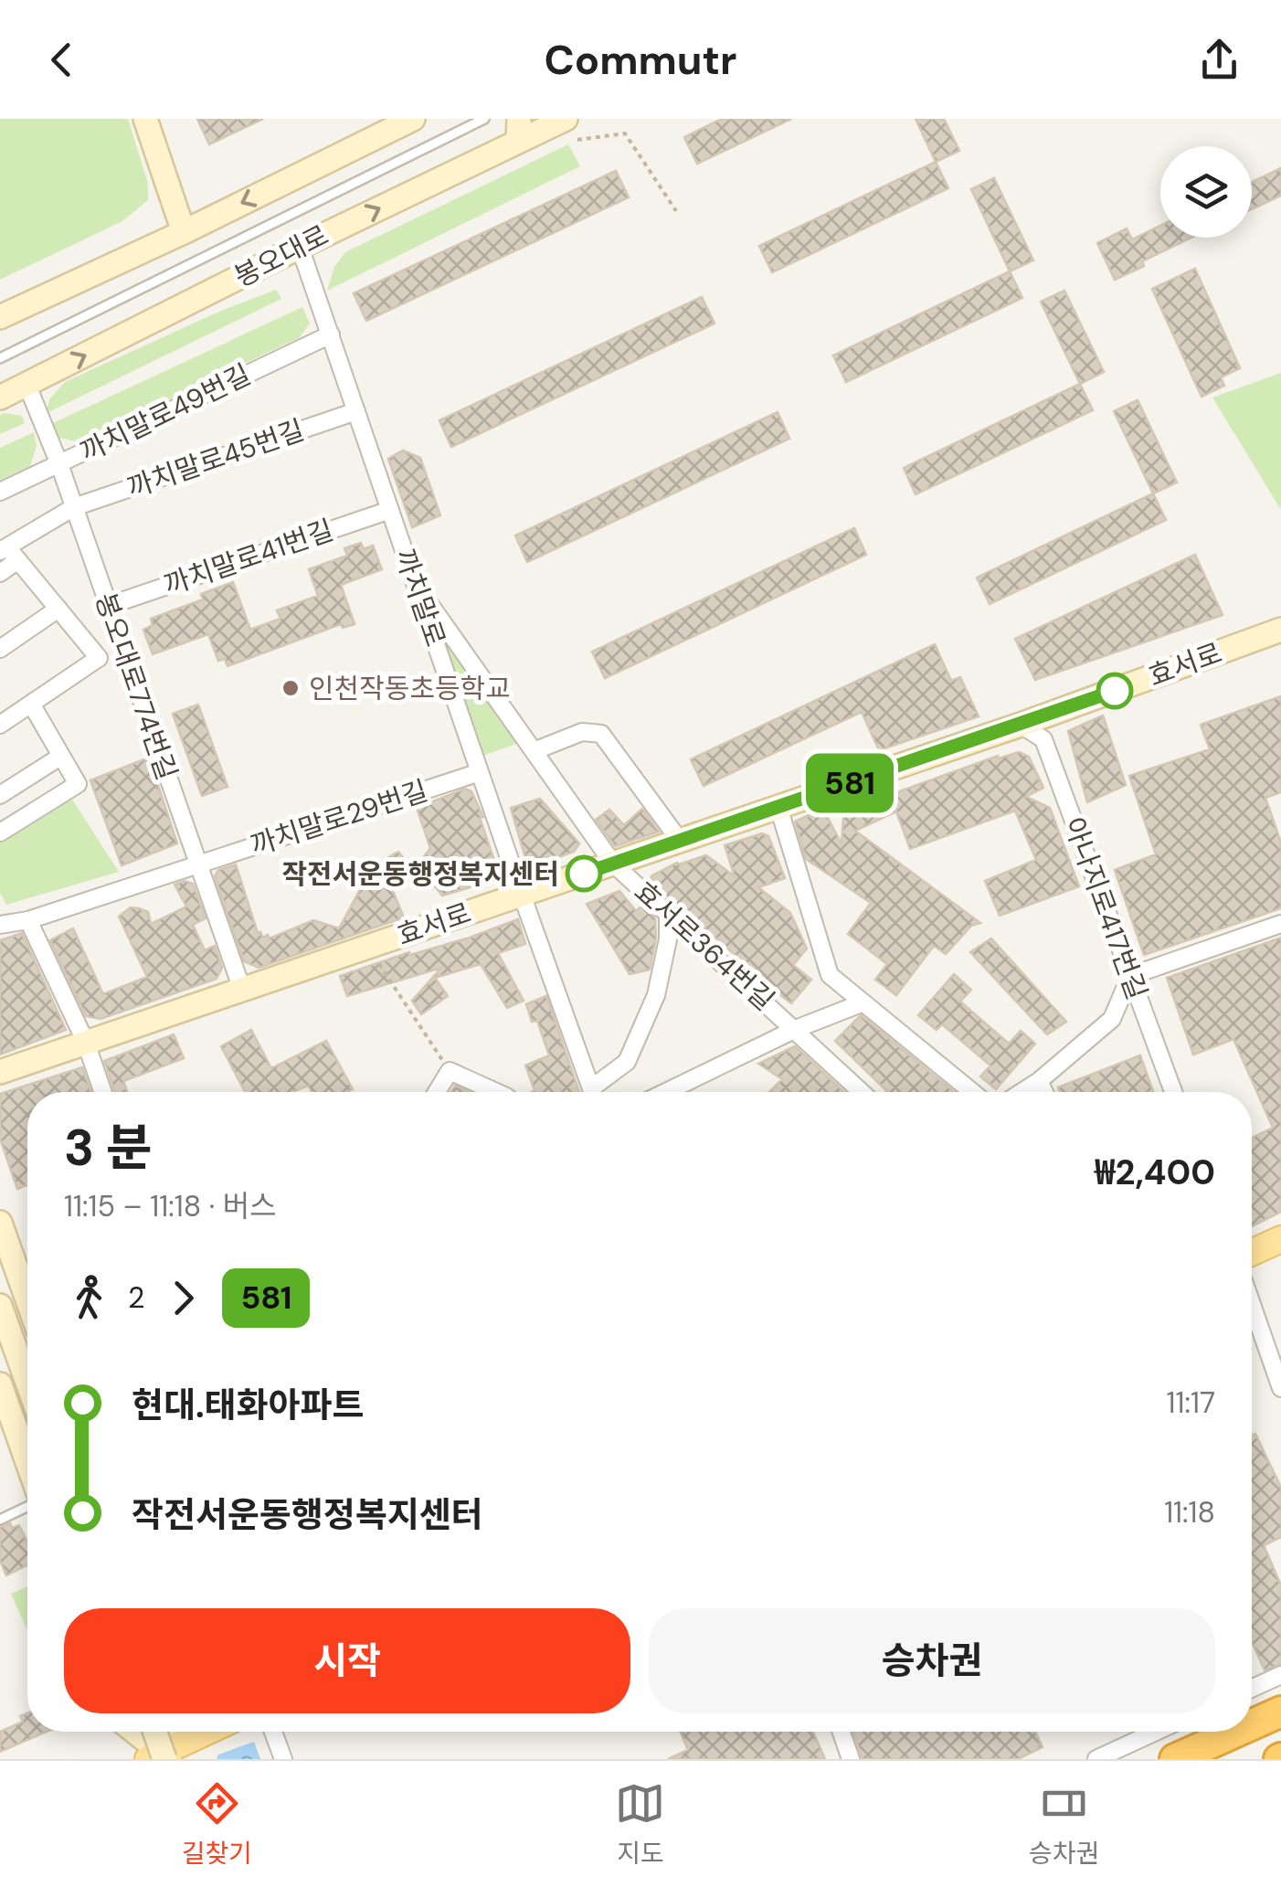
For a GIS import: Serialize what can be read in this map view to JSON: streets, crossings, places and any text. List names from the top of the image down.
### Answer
{
  "streets": {
    "main road": ["봉오대로", "효서로"],
    "street": [
      "까치말로49번길",
      "까치말로45번길",
      "까치말로41번길",
      "까치말로",
      "봉오대로774번길",
      "까치말로29번길",
      "아나지로417번길",
      "효서로364번길"
    ]
  },
  "crossings": [
    ["봉오대로", "까치말로"],
    ["봉오대로", "봉오대로774번길"],
    ["까치말로49번길", "까치말로"],
    ["까치말로49번길", "봉오대로774번길"],
    ["까치말로45번길", "까치말로"],
    ["까치말로45번길", "봉오대로774번길"],
    ["까치말로41번길", "까치말로"],
    ["까치말로41번길", "봉오대로774번길"],
    ["까치말로", "효서로"],
    ["까치말로", "까치말로29번길"],
    ["까치말로", "효서로364번길"],
    ["효서로", "봉오대로774번길"],
    ["효서로", "아나지로417번길"],
    ["효서로", "효서로364번길"],
    ["봉오대로774번길", "까치말로29번길"]
  ],
  "places": ["인천작동초등학교", "작전서운동행정복지센터"],
  "lines": ["bus line 581"],
  "page": {
    "header": "Commutr",
    "on_map": "581",
    "heading": ["3 분", "11:15 – 11:18 · 버스", "₩2,400"],
    "legs": ["2", "581"],
    "list": [
      {
        "name": "현대.태화아파트",
        "value": "11:17"
      },
      {
        "name": "작전서운동행정복지센터",
        "value": "11:18"
      }
    ],
    "buttons": ["시작", "승차권"],
    "tabs": ["길찾기", "지도", "승차권"]
  }
}
